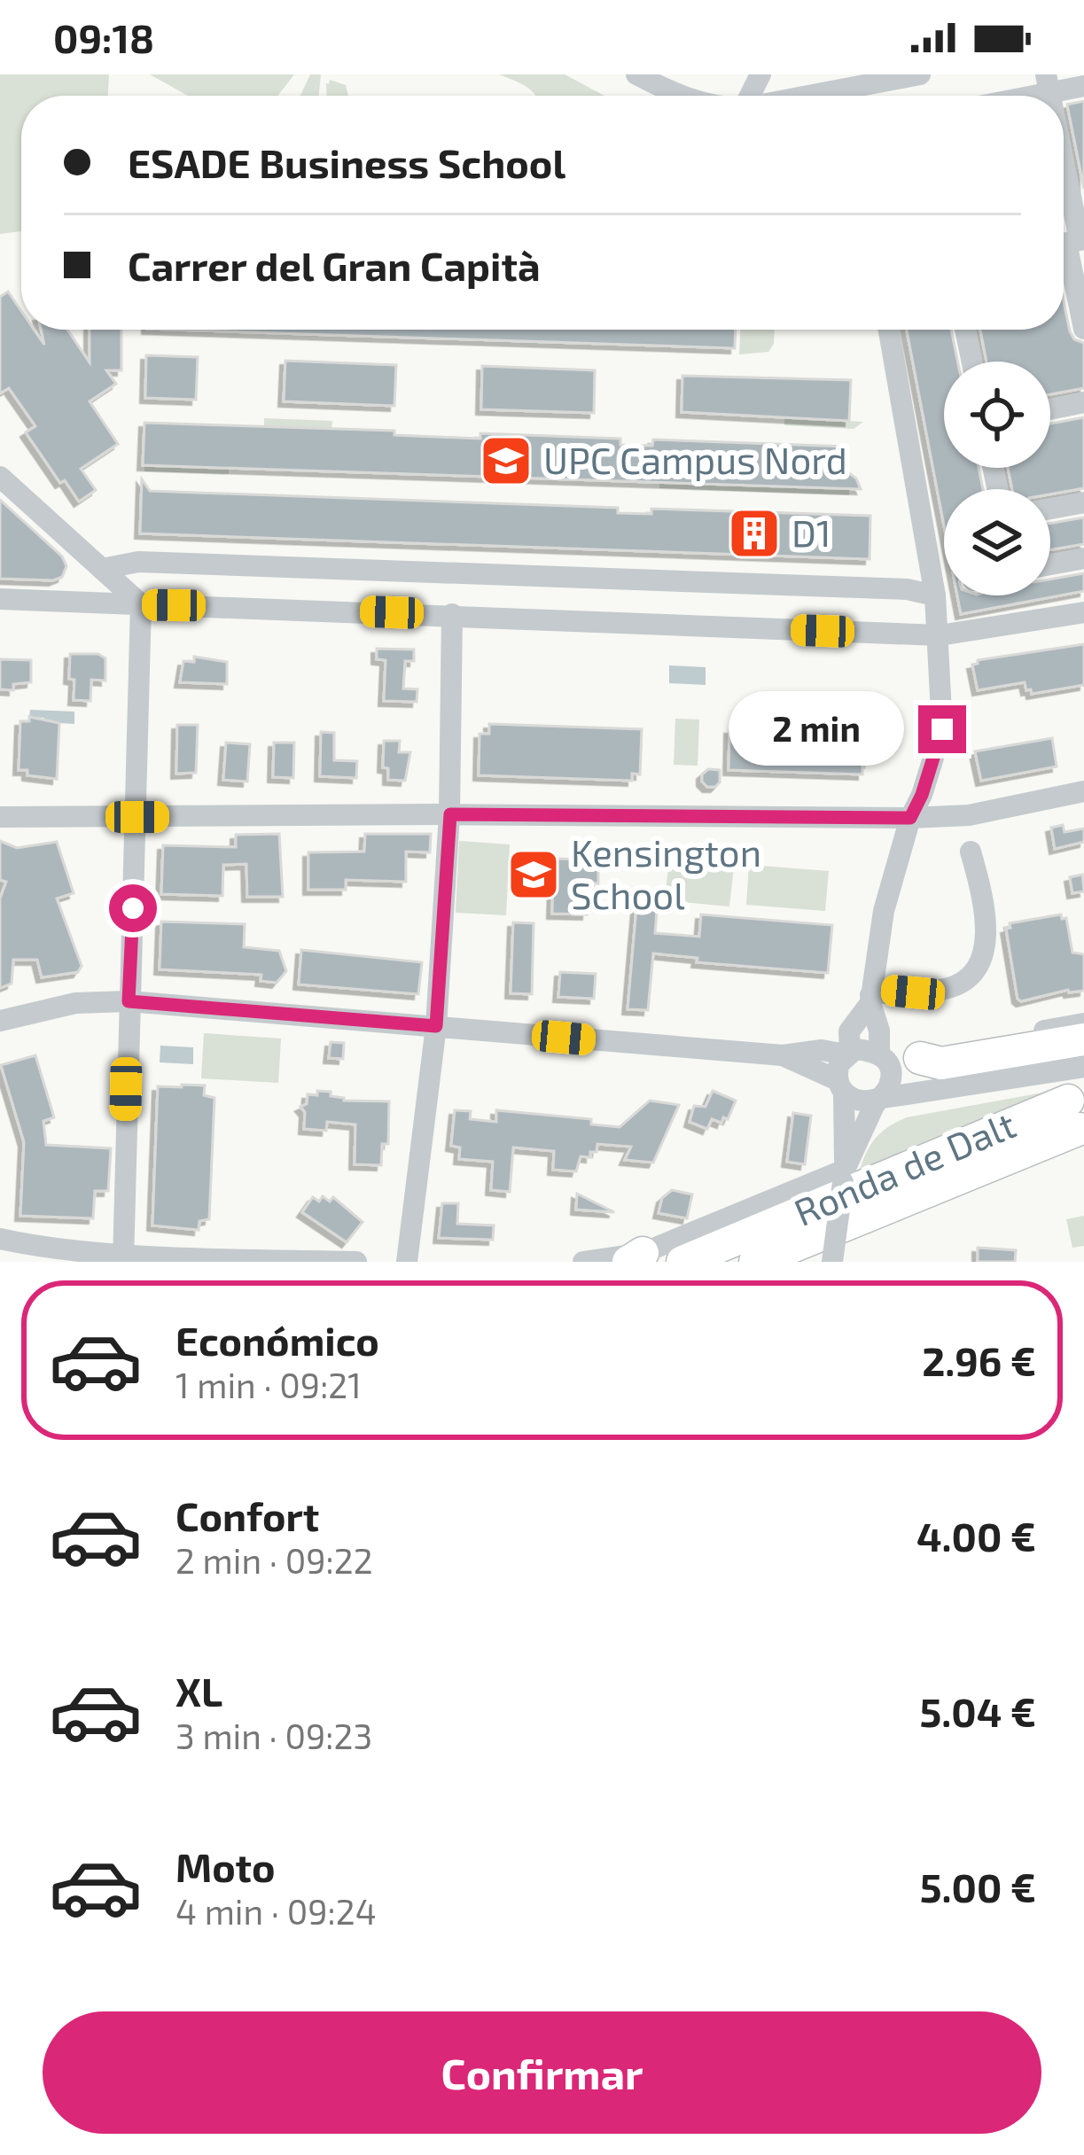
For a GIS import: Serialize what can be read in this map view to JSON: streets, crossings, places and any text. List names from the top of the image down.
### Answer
{
  "streets": {
    "highway": ["Ronda de Dalt"]
  },
  "places": {
    "school or university": ["UPC Campus Nord", "Kensington School"],
    "building": ["D1"]
  },
  "page": {
    "status": "09:18",
    "banner": ["ESADE Business School", "Carrer del Gran Capità"],
    "bubble": "2 min",
    "list": [
      {
        "name": "Económico",
        "note": "1 min · 09:21",
        "value": "2.96 €"
      },
      {
        "name": "Confort",
        "note": "2 min · 09:22",
        "value": "4.00 €"
      },
      {
        "name": "XL",
        "note": "3 min · 09:23",
        "value": "5.04 €"
      },
      {
        "name": "Moto",
        "note": "4 min · 09:24",
        "value": "5.00 €"
      }
    ],
    "buttons": "Confirmar"
  }
}
